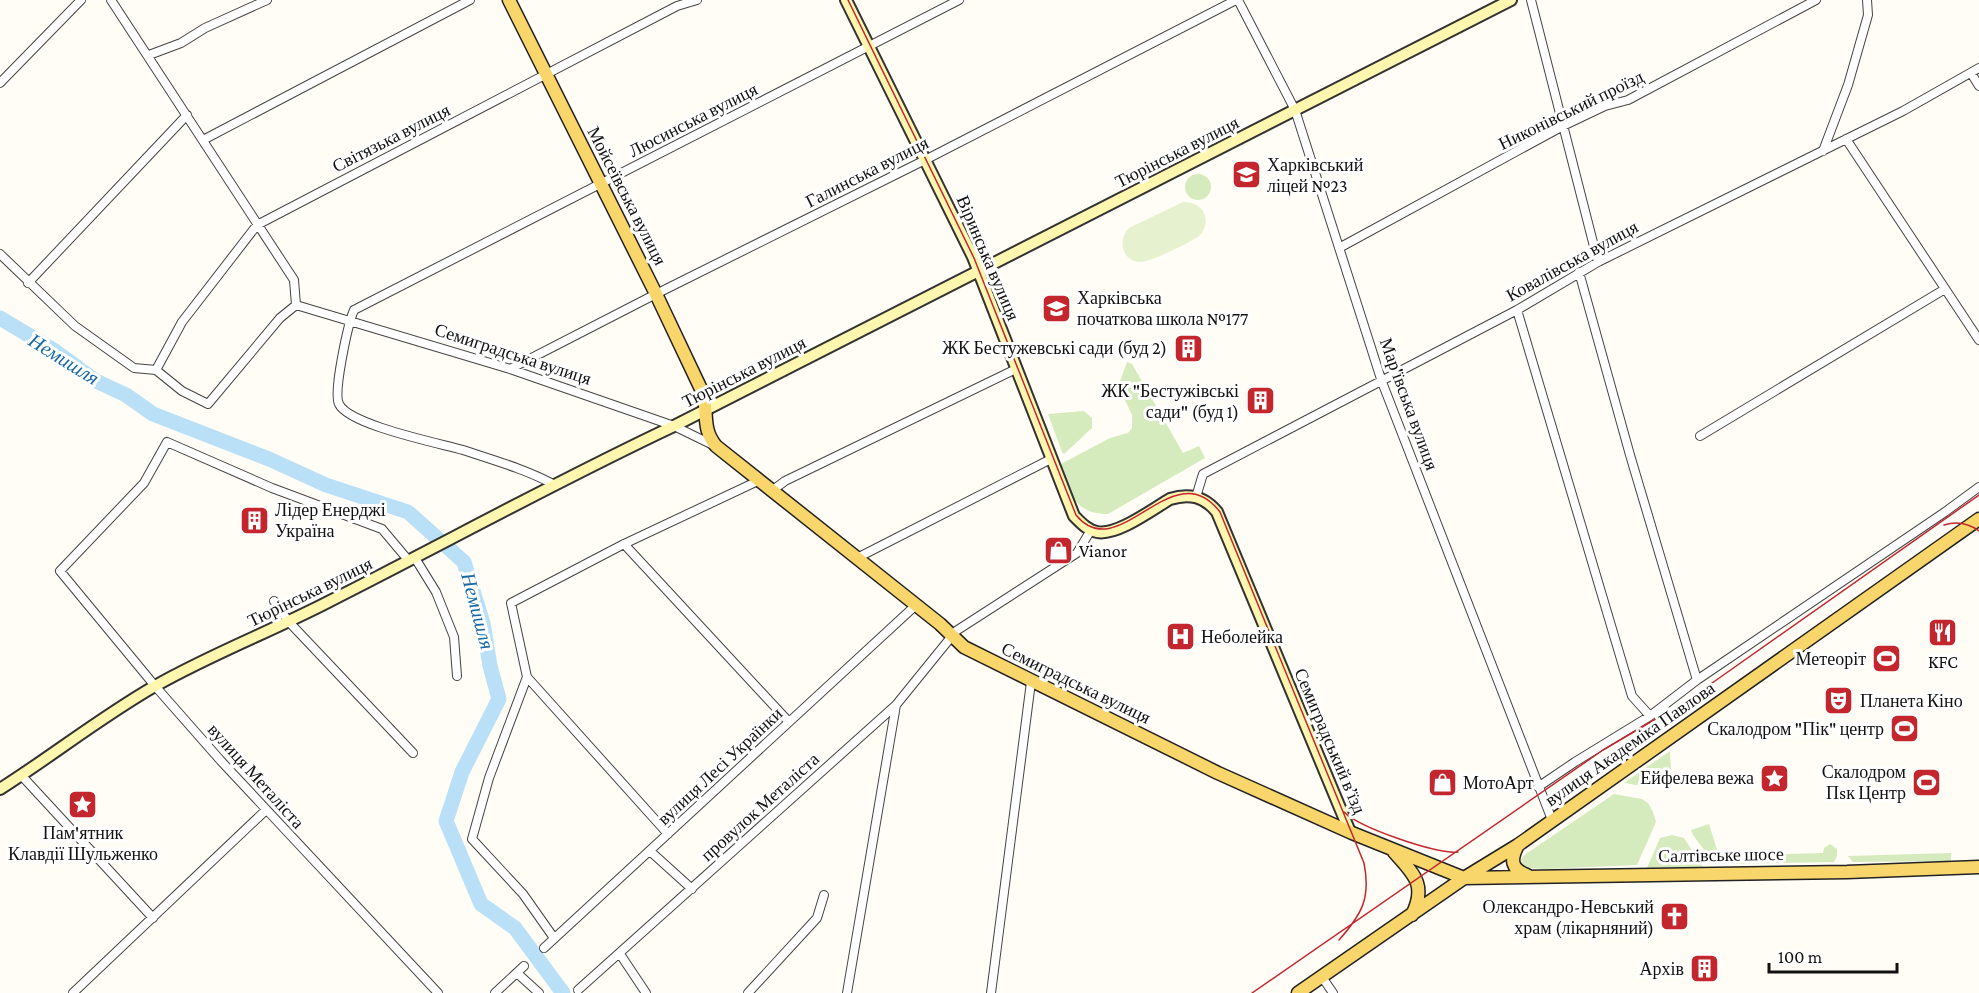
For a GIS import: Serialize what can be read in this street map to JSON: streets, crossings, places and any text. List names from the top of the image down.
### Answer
{
  "streets": {
    "main road": [
      "Тюрінська вулиця",
      "Мойсеївська вулиця",
      "Віринська вулиця",
      "Семиградська вулиця",
      "Семиградський в’їзд",
      "вулиця Академіка Павлова",
      "Салтівське шосе"
    ],
    "street": [
      "Никонівський проїзд",
      "Люсинська вулиця",
      "Світязька вулиця",
      "Галинська вулиця",
      "Ковалівська вулиця",
      "Мар'ївська вулиця",
      "вулиця Лесі Українки",
      "вулиця Металіста",
      "провулок Металіста"
    ]
  },
  "crossings": [
    ["Никонівський проїзд", "Мар'ївська вулиця"],
    ["Люсинська вулиця", "Мойсеївська вулиця"],
    ["Люсинська вулиця", "Віринська вулиця"],
    ["Люсинська вулиця", "Семиградська вулиця"],
    ["Світязька вулиця", "Мойсеївська вулиця"],
    ["Тюрінська вулиця", "Мойсеївська вулиця"],
    ["Тюрінська вулиця", "Віринська вулиця"],
    ["Тюрінська вулиця", "Семиградська вулиця"],
    ["Тюрінська вулиця", "Мар'ївська вулиця"],
    ["Тюрінська вулиця", "вулиця Металіста"],
    ["Галинська вулиця", "Мойсеївська вулиця"],
    ["Галинська вулиця", "Віринська вулиця"],
    ["Галинська вулиця", "Семиградська вулиця"],
    ["Галинська вулиця", "Мар'ївська вулиця"],
    ["Ковалівська вулиця", "Мар'ївська вулиця"],
    ["Ковалівська вулиця", "Семиградський в’їзд"],
    ["Семиградська вулиця", "Семиградський в’їзд"],
    ["Семиградська вулиця", "вулиця Академіка Павлова"],
    ["Семиградська вулиця", "вулиця Лесі Українки"],
    ["Семиградська вулиця", "провулок Металіста"],
    ["Семиградська вулиця", "Салтівське шосе"],
    ["Мар'ївська вулиця", "вулиця Академіка Павлова"],
    ["вулиця Академіка Павлова", "Салтівське шосе"]
  ],
  "water": ["Немишля"],
  "places": {
    "school or university": ["Харківський ліцей №23", "Харківська початкова школа №177"],
    "building": [
      "ЖК Бестужевські сади (буд 2)",
      "ЖК \"Бестужівські сади\" (буд 1)",
      "Лідер Енерджі Україна",
      "Архів"
    ],
    "shop": ["Vianor", "МотоАрт"],
    "restaurant": ["KFC"],
    "hospital": ["Неболейка"],
    "sports": ["Метеоріт", "Скалодром \"Пік\" центр", "Скалодром Пsк Центр"],
    "theatre": ["Планета Кіно"],
    "place": ["Ейфелева вежа", "Пам'ятник Клавдії Шульженко"],
    "church": ["Олександро-Невський храм (лікарняний)"]
  },
  "scale_bar": "100 m"
}
